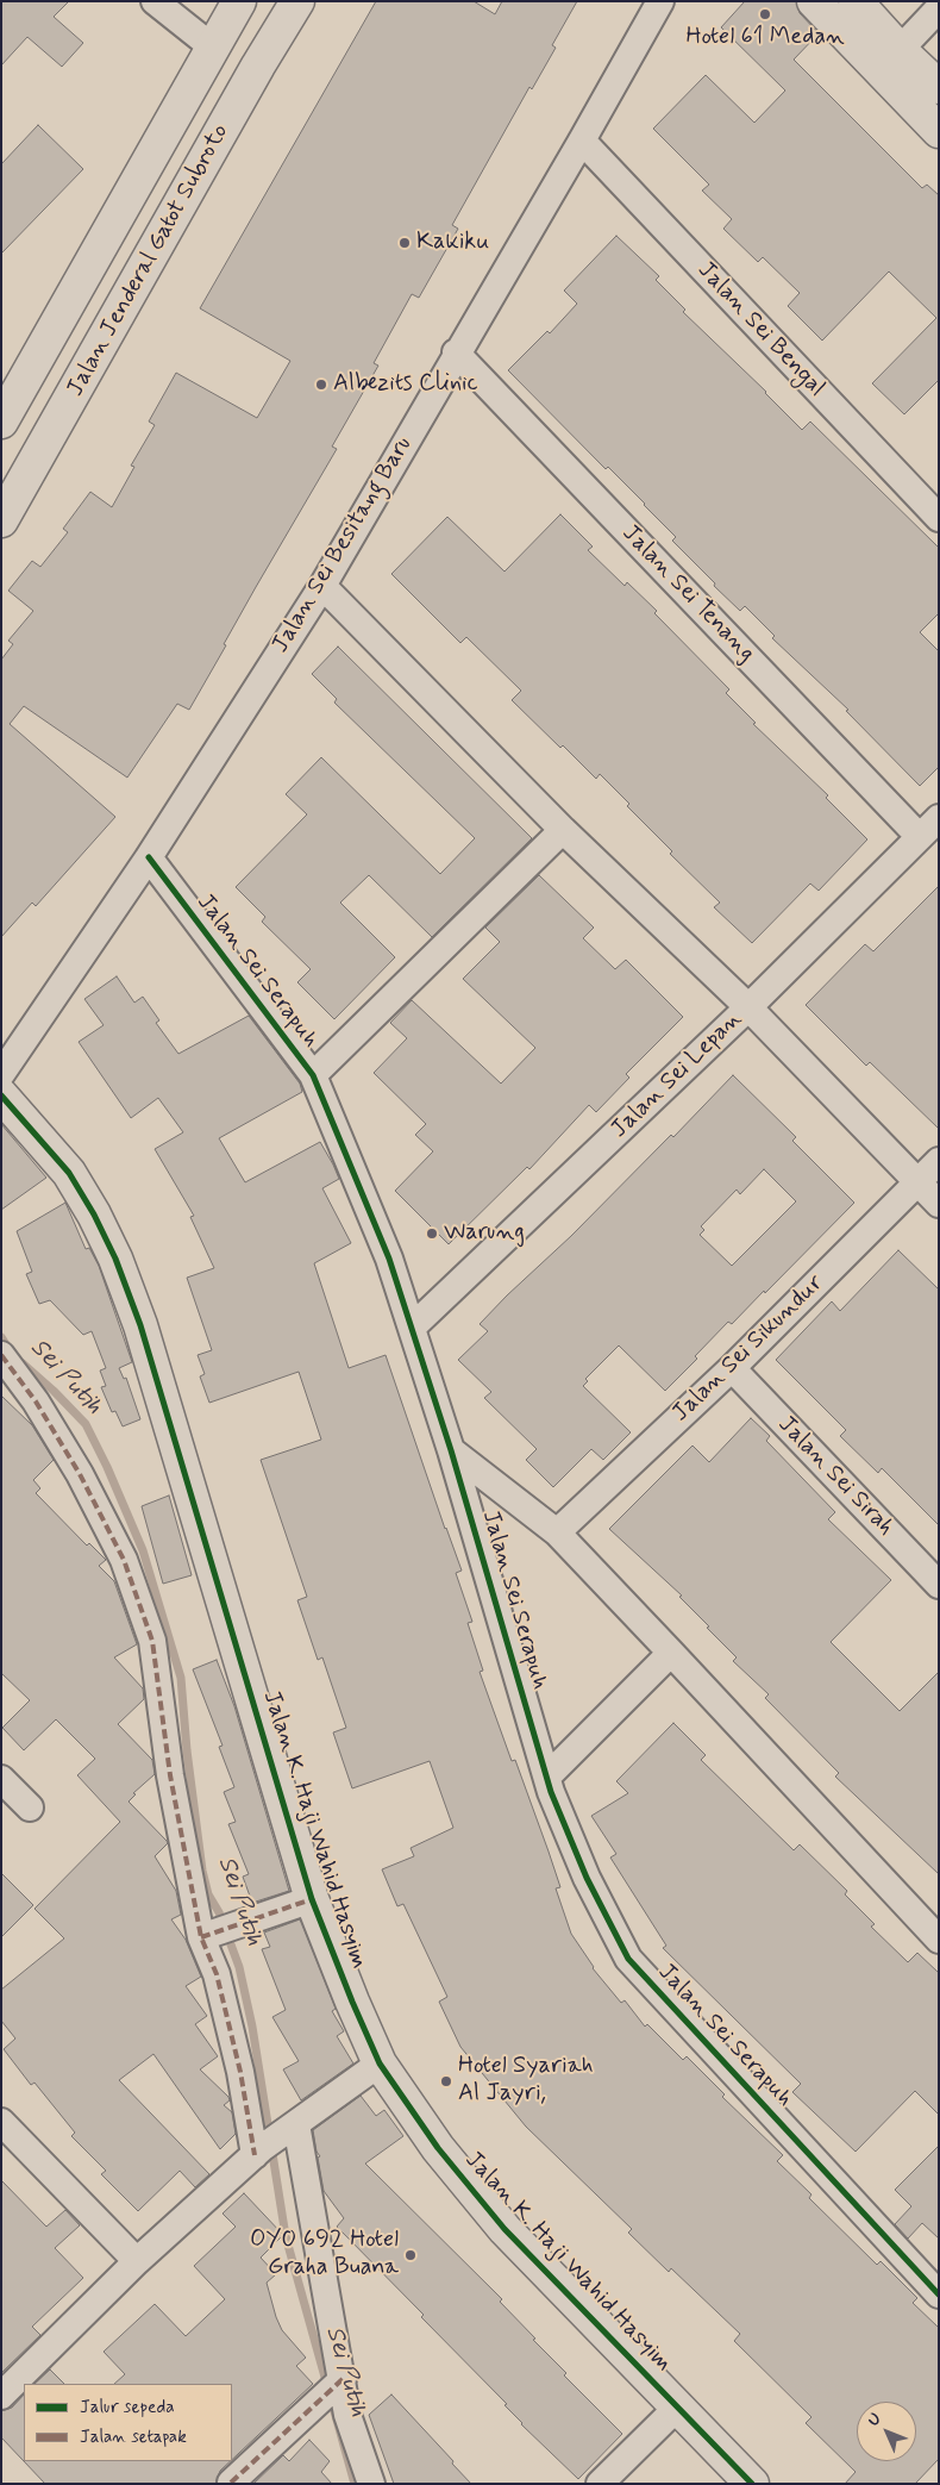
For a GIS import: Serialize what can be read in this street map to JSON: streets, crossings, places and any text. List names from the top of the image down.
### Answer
{
  "streets": {
    "street": [
      "Jalan Jenderal Gatot Subroto",
      "Jalan Sei Bengal",
      "Jalan Sei Besitang Baru",
      "Jalan Sei Tenang",
      "Jalan Sei Serapuh",
      "Jalan Sei Lepan",
      "Jalan Sei Sikundur",
      "Jalan Sei Sirah",
      "Jalan K. Haji Wahid Hasyim"
    ]
  },
  "crossings": [
    ["Jalan Sei Bengal", "Jalan Sei Besitang Baru"],
    ["Jalan Sei Besitang Baru", "Jalan Sei Tenang"],
    ["Jalan Sei Besitang Baru", "Jalan Sei Serapuh"],
    ["Jalan Sei Tenang", "Jalan Sei Lepan"],
    ["Jalan Sei Serapuh", "Jalan Sei Lepan"],
    ["Jalan Sei Sikundur", "Jalan Sei Sirah"]
  ],
  "water": ["Sei Putih"],
  "places": [
    "Hotel 61 Medan",
    "Kakiku",
    "Albezits Clinic",
    "Warung",
    "Hotel Syariah Al Jayri,",
    "OYO 692 Hotel Graha Buana"
  ],
  "legend": ["Jalur sepeda", "Jalan setapak"],
  "north": "top left"
}
